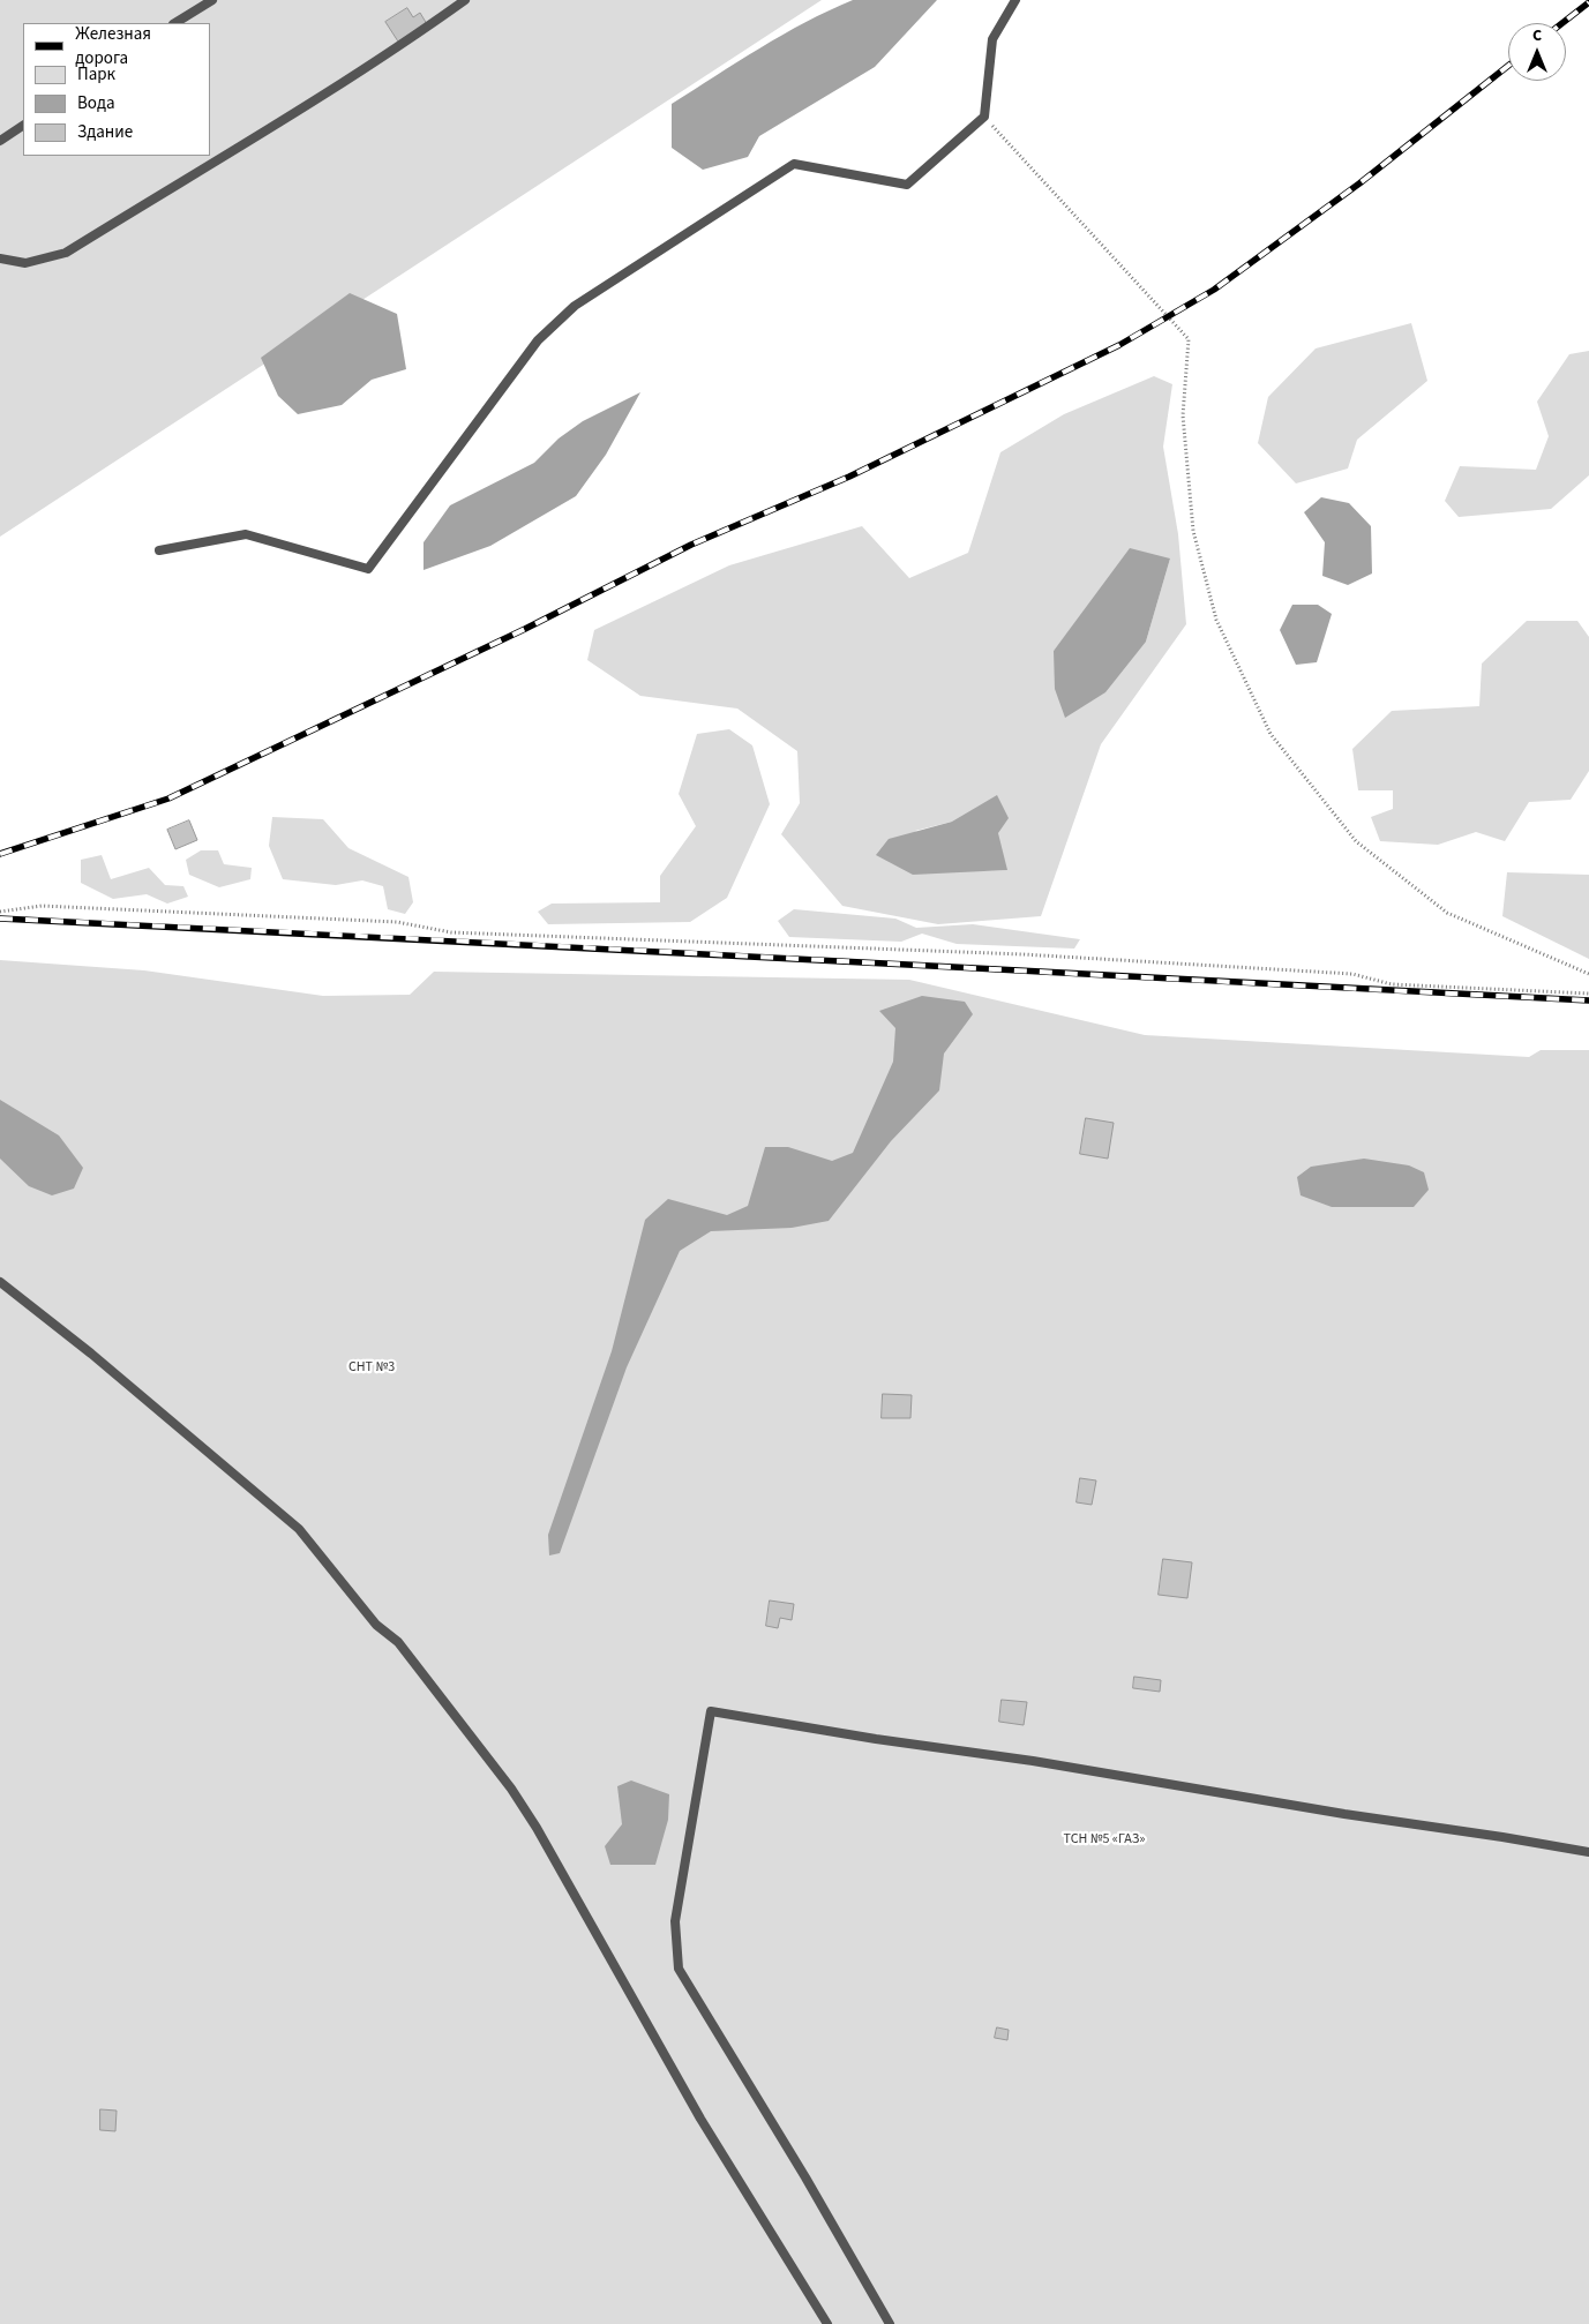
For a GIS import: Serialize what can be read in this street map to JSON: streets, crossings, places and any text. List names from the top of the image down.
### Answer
{
  "parks": ["СНТ №3", "ТСН №5 «ГАЗ»"],
  "legend": [
    "Железная дорога",
    "Парк",
    "Вода",
    "Здание"
  ],
  "north": "top"
}
